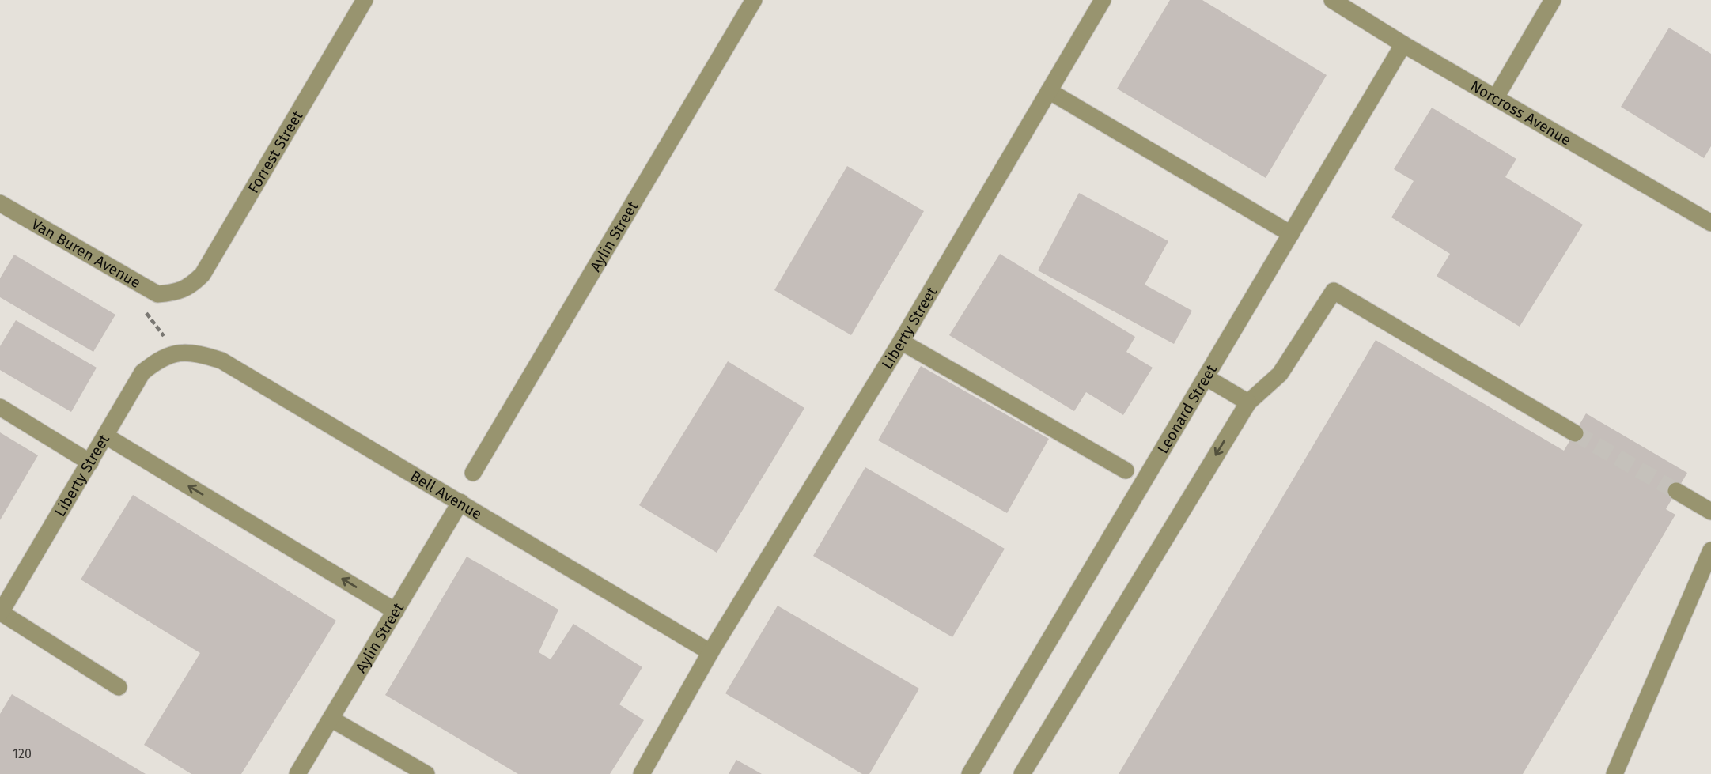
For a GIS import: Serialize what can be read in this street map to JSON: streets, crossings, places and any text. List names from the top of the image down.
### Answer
{
  "streets": {
    "street": [
      "Norcross Avenue",
      "Forrest Street",
      "Aylin Street",
      "Van Buren Avenue",
      "Liberty Street",
      "Leonard Street",
      "Bell Avenue"
    ]
  },
  "crossings": [
    ["Norcross Avenue", "Leonard Street"],
    ["Forrest Street", "Van Buren Avenue"],
    ["Aylin Street", "Bell Avenue"],
    ["Liberty Street", "Bell Avenue"]
  ],
  "house_numbers": ["120"]
}
